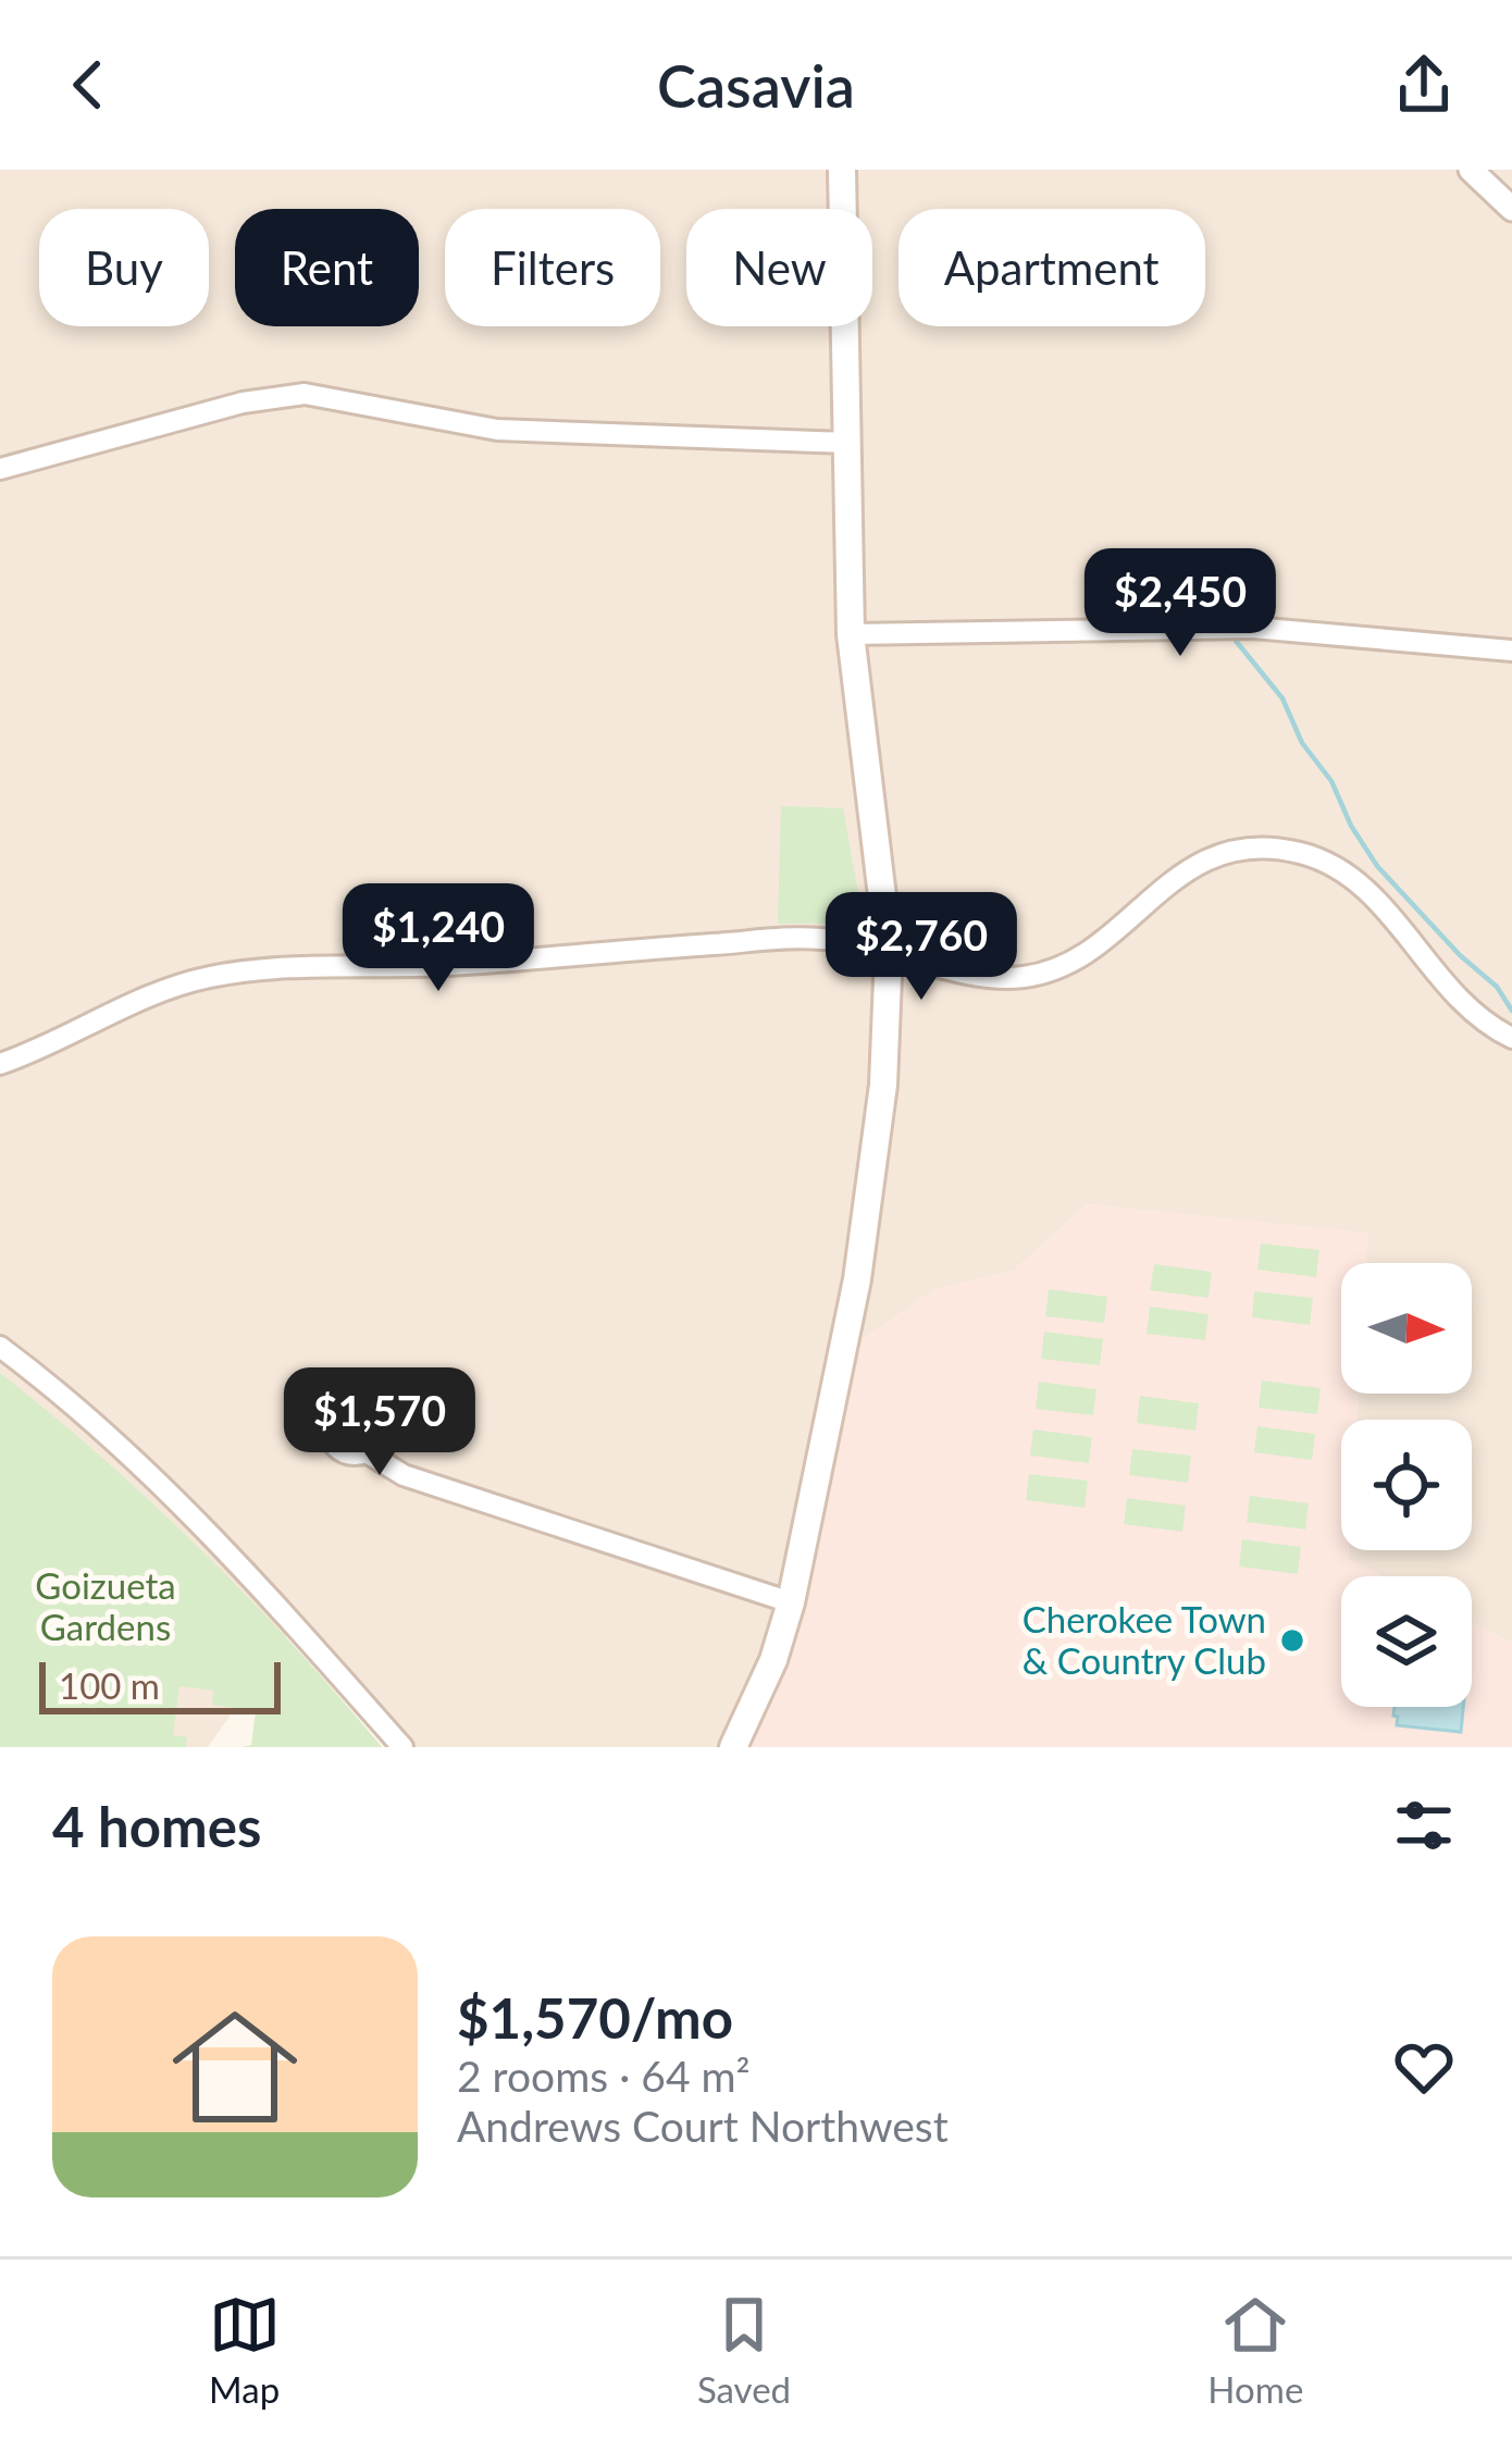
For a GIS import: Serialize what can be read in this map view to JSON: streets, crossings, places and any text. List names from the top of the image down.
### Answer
{
  "parks": ["Goizueta Gardens"],
  "places": ["Cherokee Town & Country Club"],
  "scale_bar": "100 m",
  "north": "right",
  "page": {
    "header": "Casavia",
    "chip": [
      "Buy",
      "Rent",
      "Filters",
      "New",
      "Apartment"
    ],
    "price": [
      "$2,450",
      "$1,240",
      "$2,760",
      "$1,570"
    ],
    "scale": "100 m",
    "heading": "4 homes",
    "list": [
      {
        "name": "$1,570/mo",
        "note": "2 rooms · 64 m² · Andrews Court Northwest"
      }
    ],
    "tabs": ["Map", "Saved", "Home"]
  }
}
